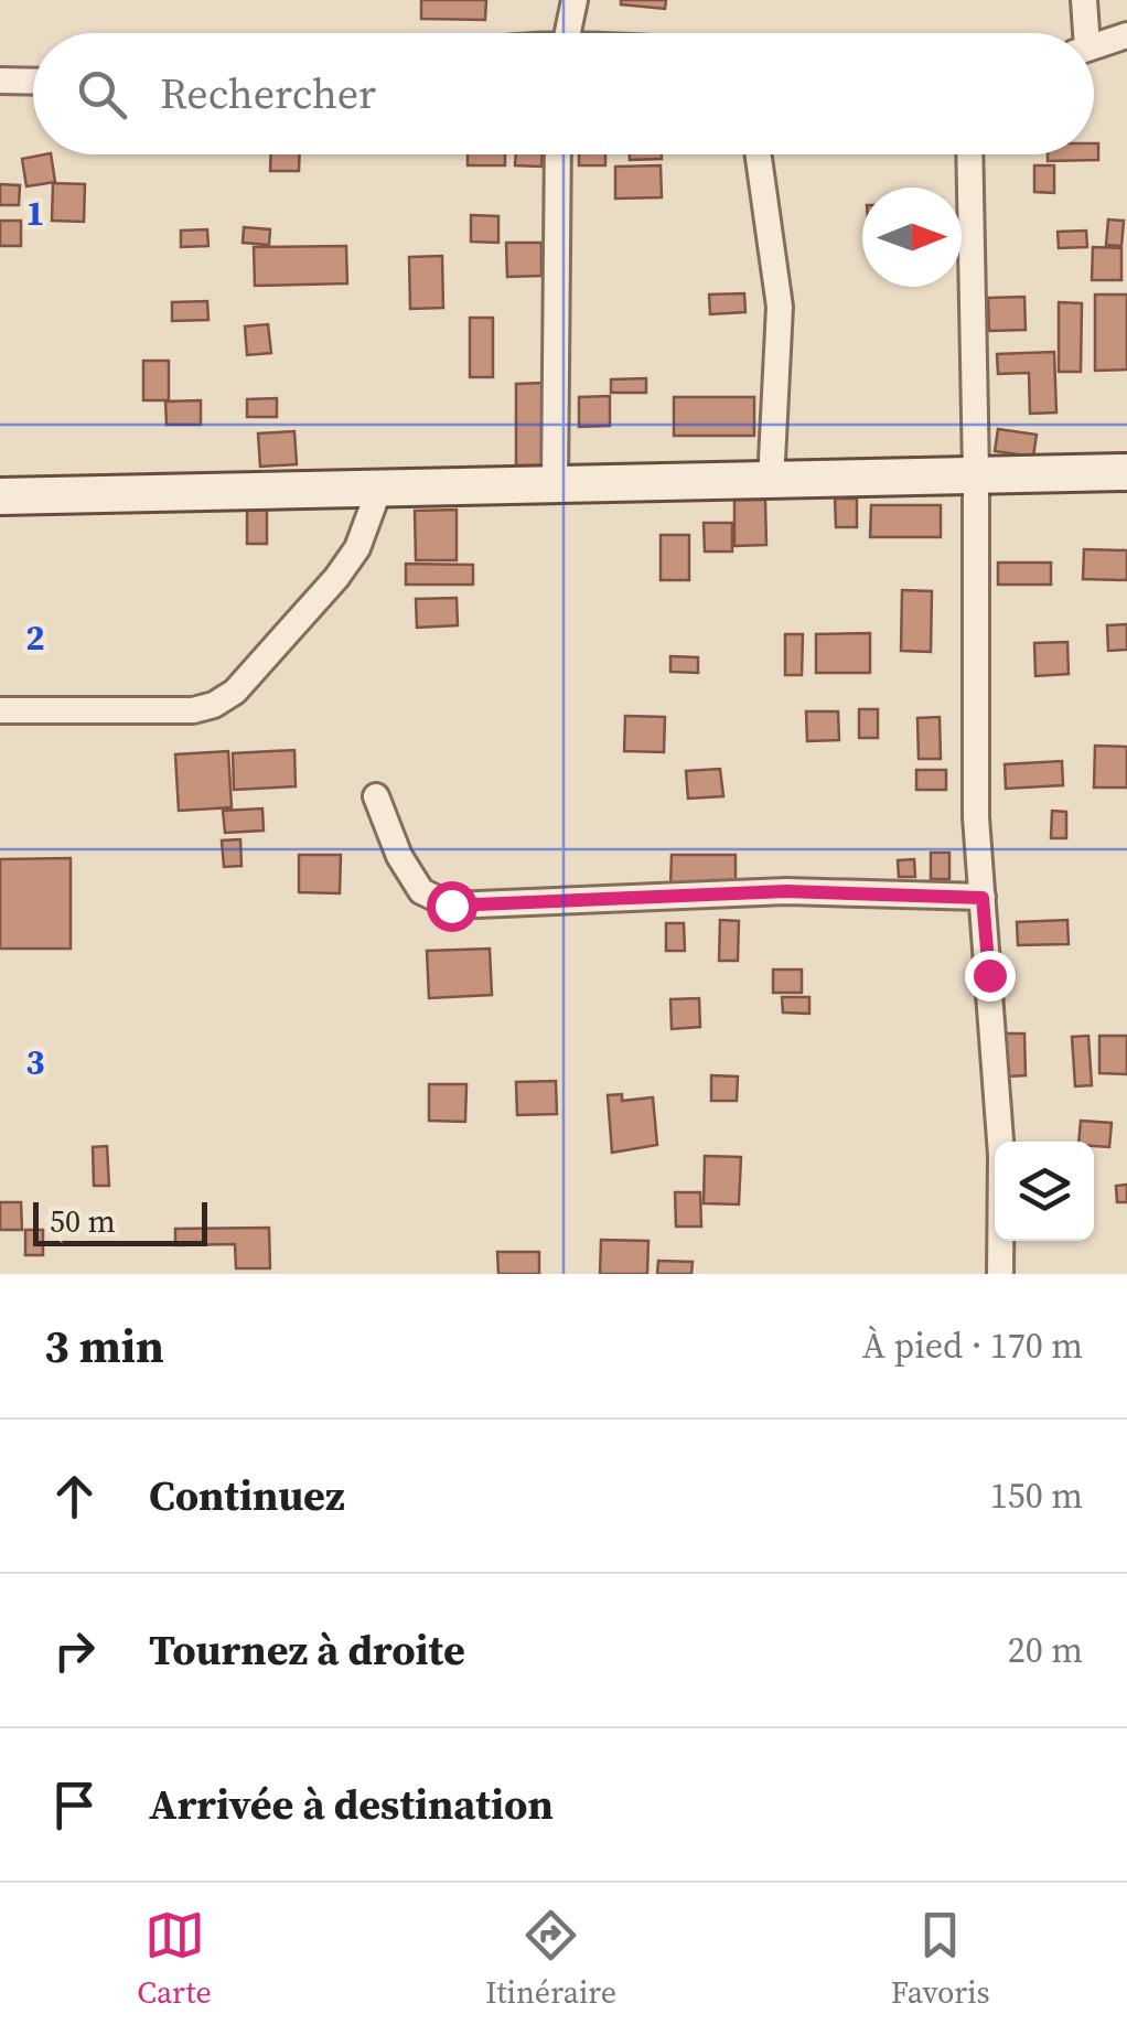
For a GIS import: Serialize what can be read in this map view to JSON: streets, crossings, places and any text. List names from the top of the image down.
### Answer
{
  "scale_bar": "50 m",
  "north": "right",
  "page": {
    "search": "Rechercher",
    "scale": "50 m",
    "heading": ["3 min", "À pied · 170 m"],
    "list": [
      ["Continuez", "150 m"],
      ["Tournez à droite", "20 m"],
      "Arrivée à destination"
    ],
    "nav": ["Carte", "Itinéraire", "Favoris"]
  },
  "grid": {
    "rows": ["1", "2", "3"]
  }
}
